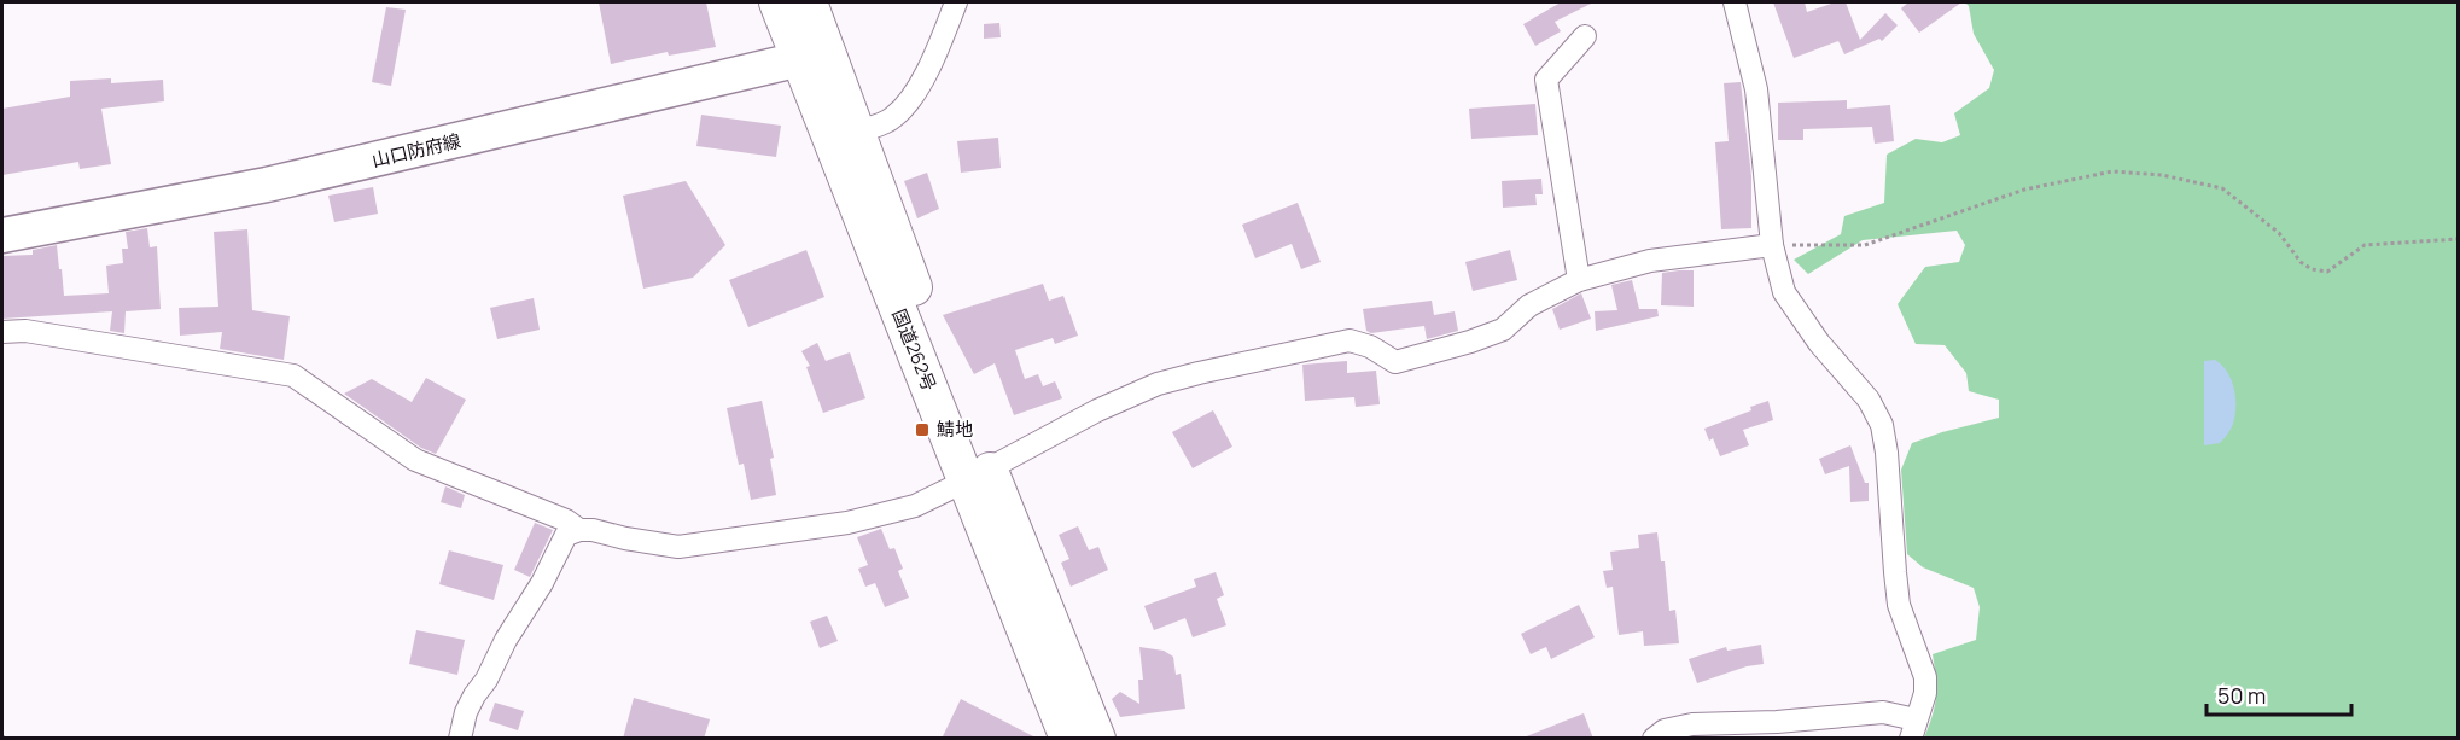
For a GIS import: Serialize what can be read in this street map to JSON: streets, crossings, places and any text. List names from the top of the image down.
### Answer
{
  "streets": {
    "highway": ["国道262号"],
    "main road": ["山口防府線"]
  },
  "crossings": [
    ["山口防府線", "国道262号"]
  ],
  "places": {
    "transit": ["鯖地"]
  },
  "scale_bar": "50 m"
}
